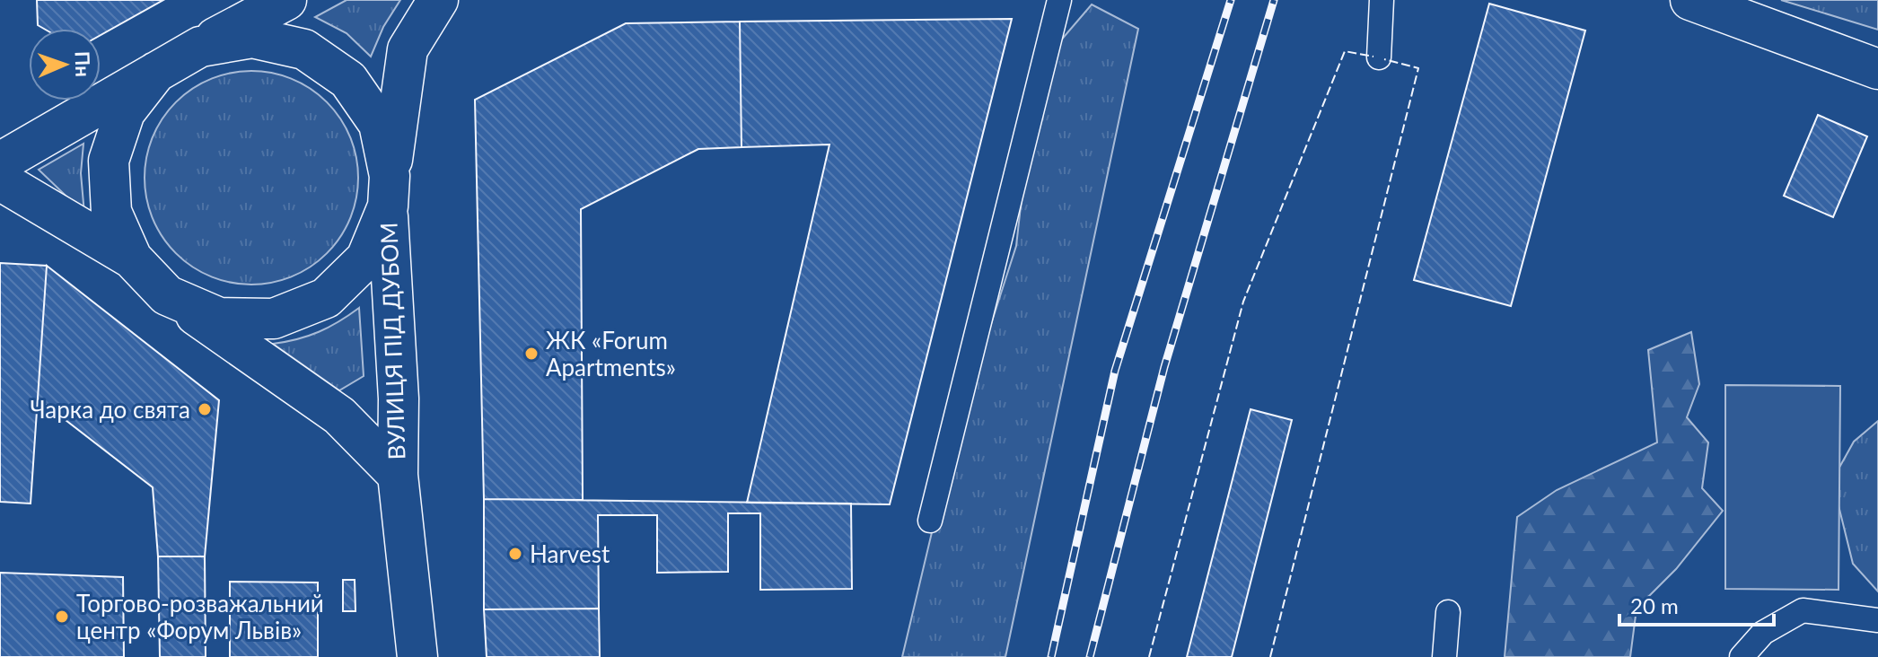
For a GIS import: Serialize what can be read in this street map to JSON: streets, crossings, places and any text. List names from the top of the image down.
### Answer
{
  "streets": {
    "street": ["ВУЛИЦЯ ПІД ДУБОМ"]
  },
  "places": [
    "ЖК «Forum Apartments»",
    "Чарка до свята",
    "Harvest",
    "Торгово-розважальний центр «Форум Львів»"
  ],
  "scale_bar": "20 m",
  "north": "right"
}
